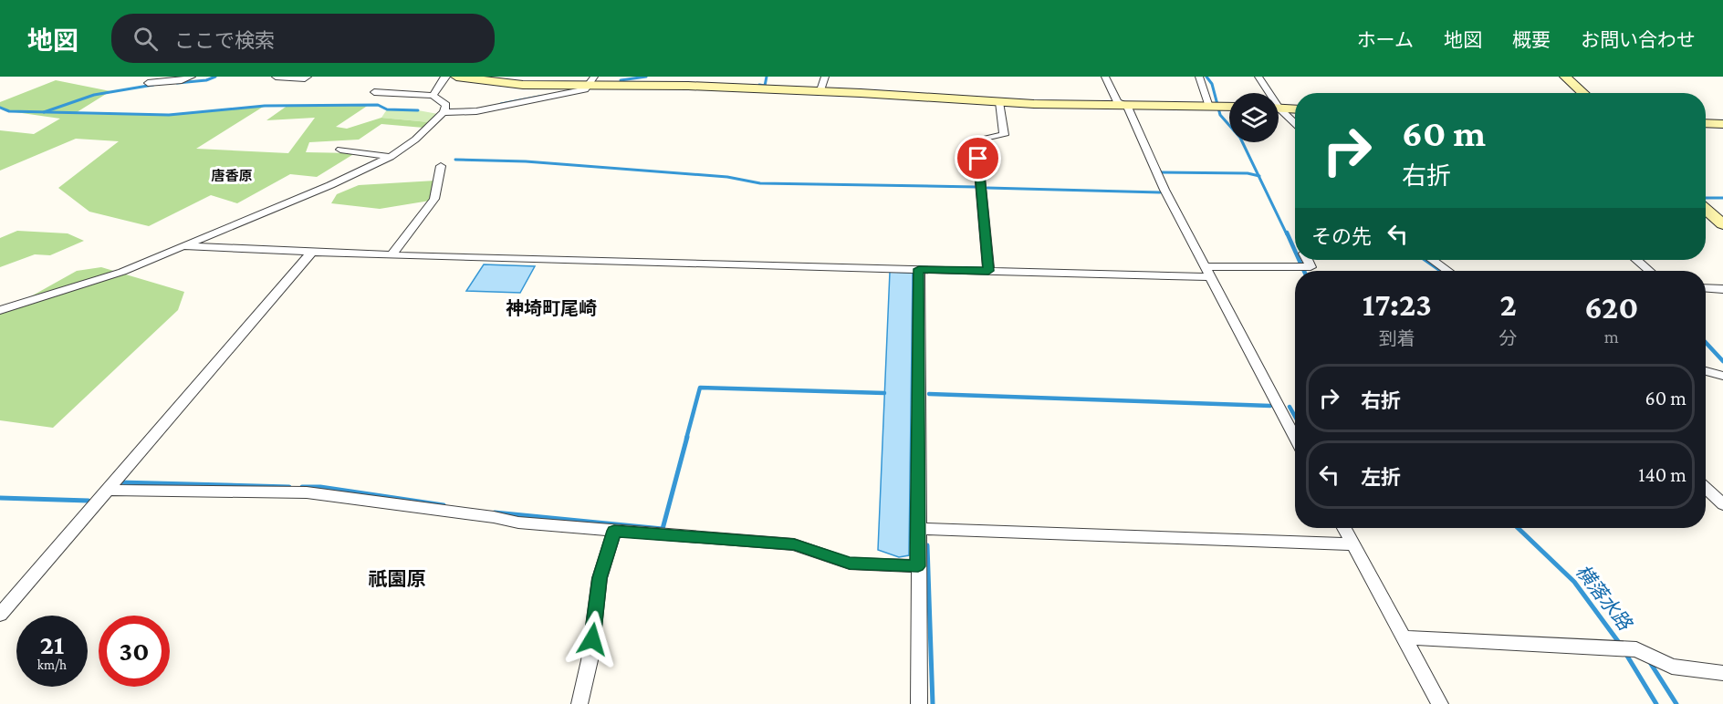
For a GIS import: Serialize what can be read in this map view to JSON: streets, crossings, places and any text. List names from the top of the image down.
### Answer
{
  "districts": ["唐香原", "神埼町尾崎", "祇園原"],
  "water": ["横落水路"],
  "page": {
    "header": "地図",
    "search": "ここで検索",
    "nav": [
      "ホーム",
      "地図",
      "概要",
      "お問い合わせ"
    ],
    "turn": ["60 m", "右折"],
    "then": "その先",
    "eta": [
      "17:23",
      "到着",
      "2",
      "分",
      "620",
      "m"
    ],
    "list": [
      {
        "name": "右折",
        "value": "60 m"
      },
      {
        "name": "左折",
        "value": "140 m"
      }
    ],
    "speed": "21 km/h",
    "limit": "30"
  }
}
